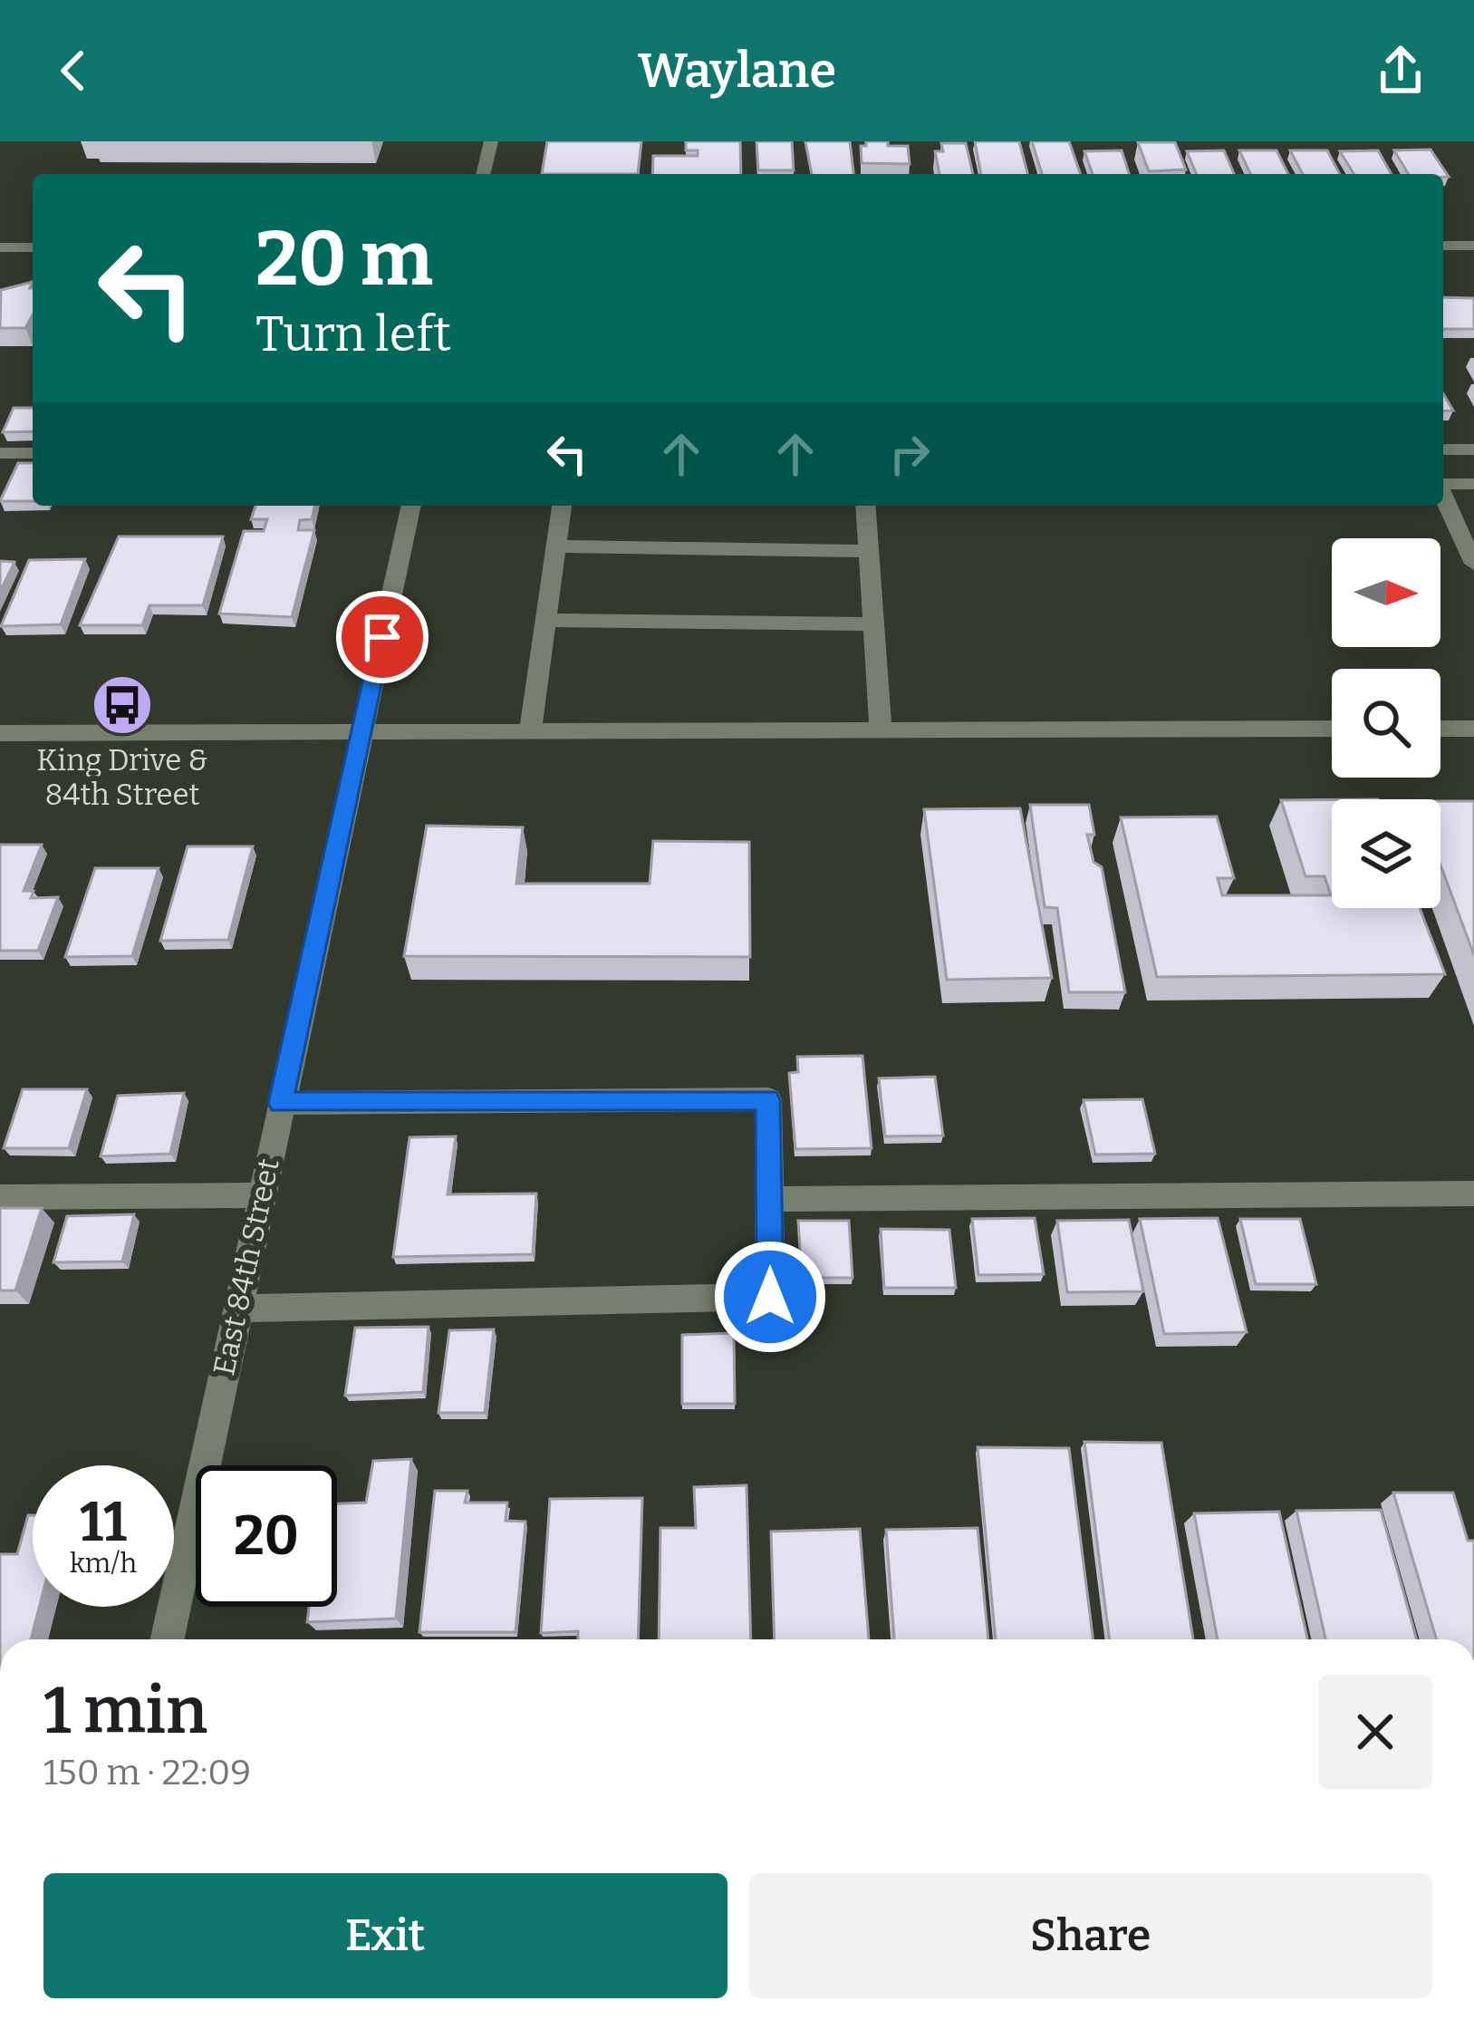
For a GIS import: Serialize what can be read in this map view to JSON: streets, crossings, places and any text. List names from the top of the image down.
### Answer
{
  "streets": {
    "street": ["East 84th Street"]
  },
  "places": {
    "bus stop": ["King Drive & 84th Street"]
  },
  "north": "right",
  "page": {
    "header": "Waylane",
    "turn": ["20 m", "Turn left"],
    "speed": "11 km/h",
    "limit": "20",
    "heading": ["1 min", "150 m · 22:09"],
    "buttons": ["Exit", "Share"]
  }
}
